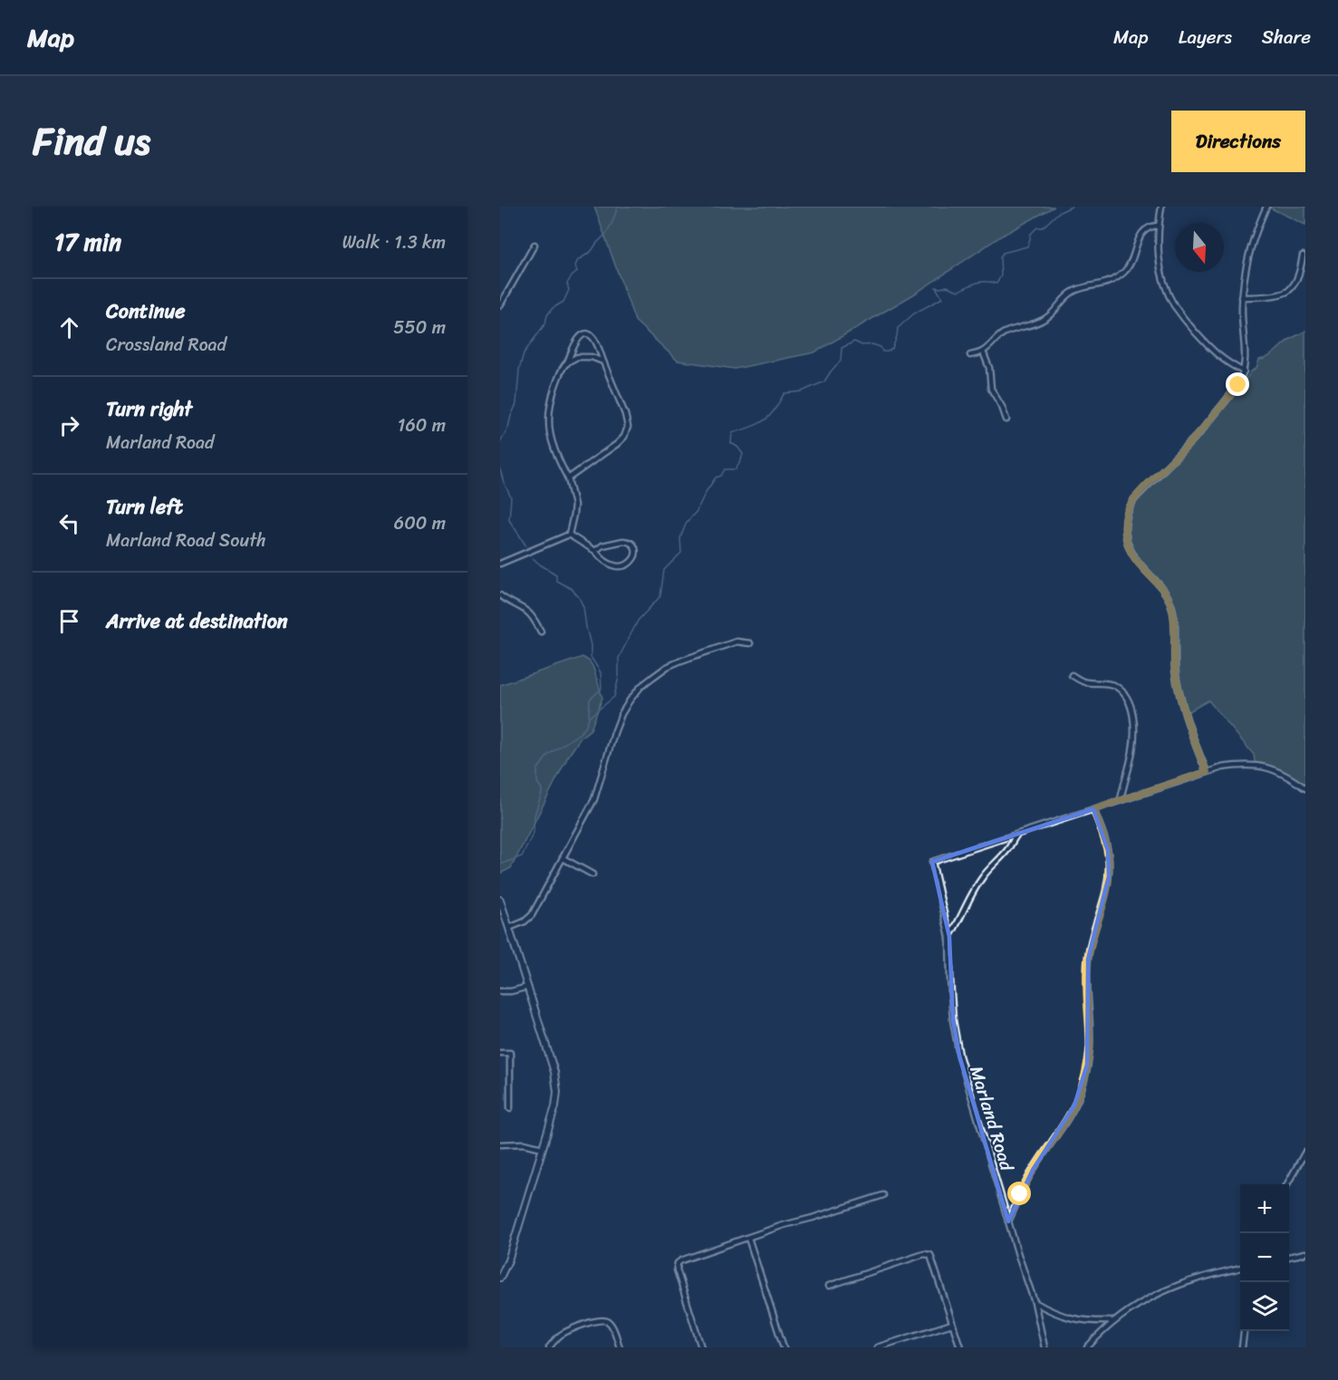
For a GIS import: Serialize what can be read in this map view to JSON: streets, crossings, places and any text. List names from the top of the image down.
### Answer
{
  "streets": {
    "street": ["Marland Road"]
  },
  "north": "bottom",
  "page": {
    "header": "Map",
    "nav": ["Map", "Layers", "Share"],
    "title": "Find us",
    "buttons": "Directions",
    "heading": ["17 min", "Walk · 1.3 km"],
    "list": [
      ["Continue", "Crossland Road", "550 m"],
      ["Turn right", "Marland Road", "160 m"],
      ["Turn left", "Marland Road South", "600 m"],
      "Arrive at destination"
    ],
    "map_buttons": ["+", "−"]
  }
}
